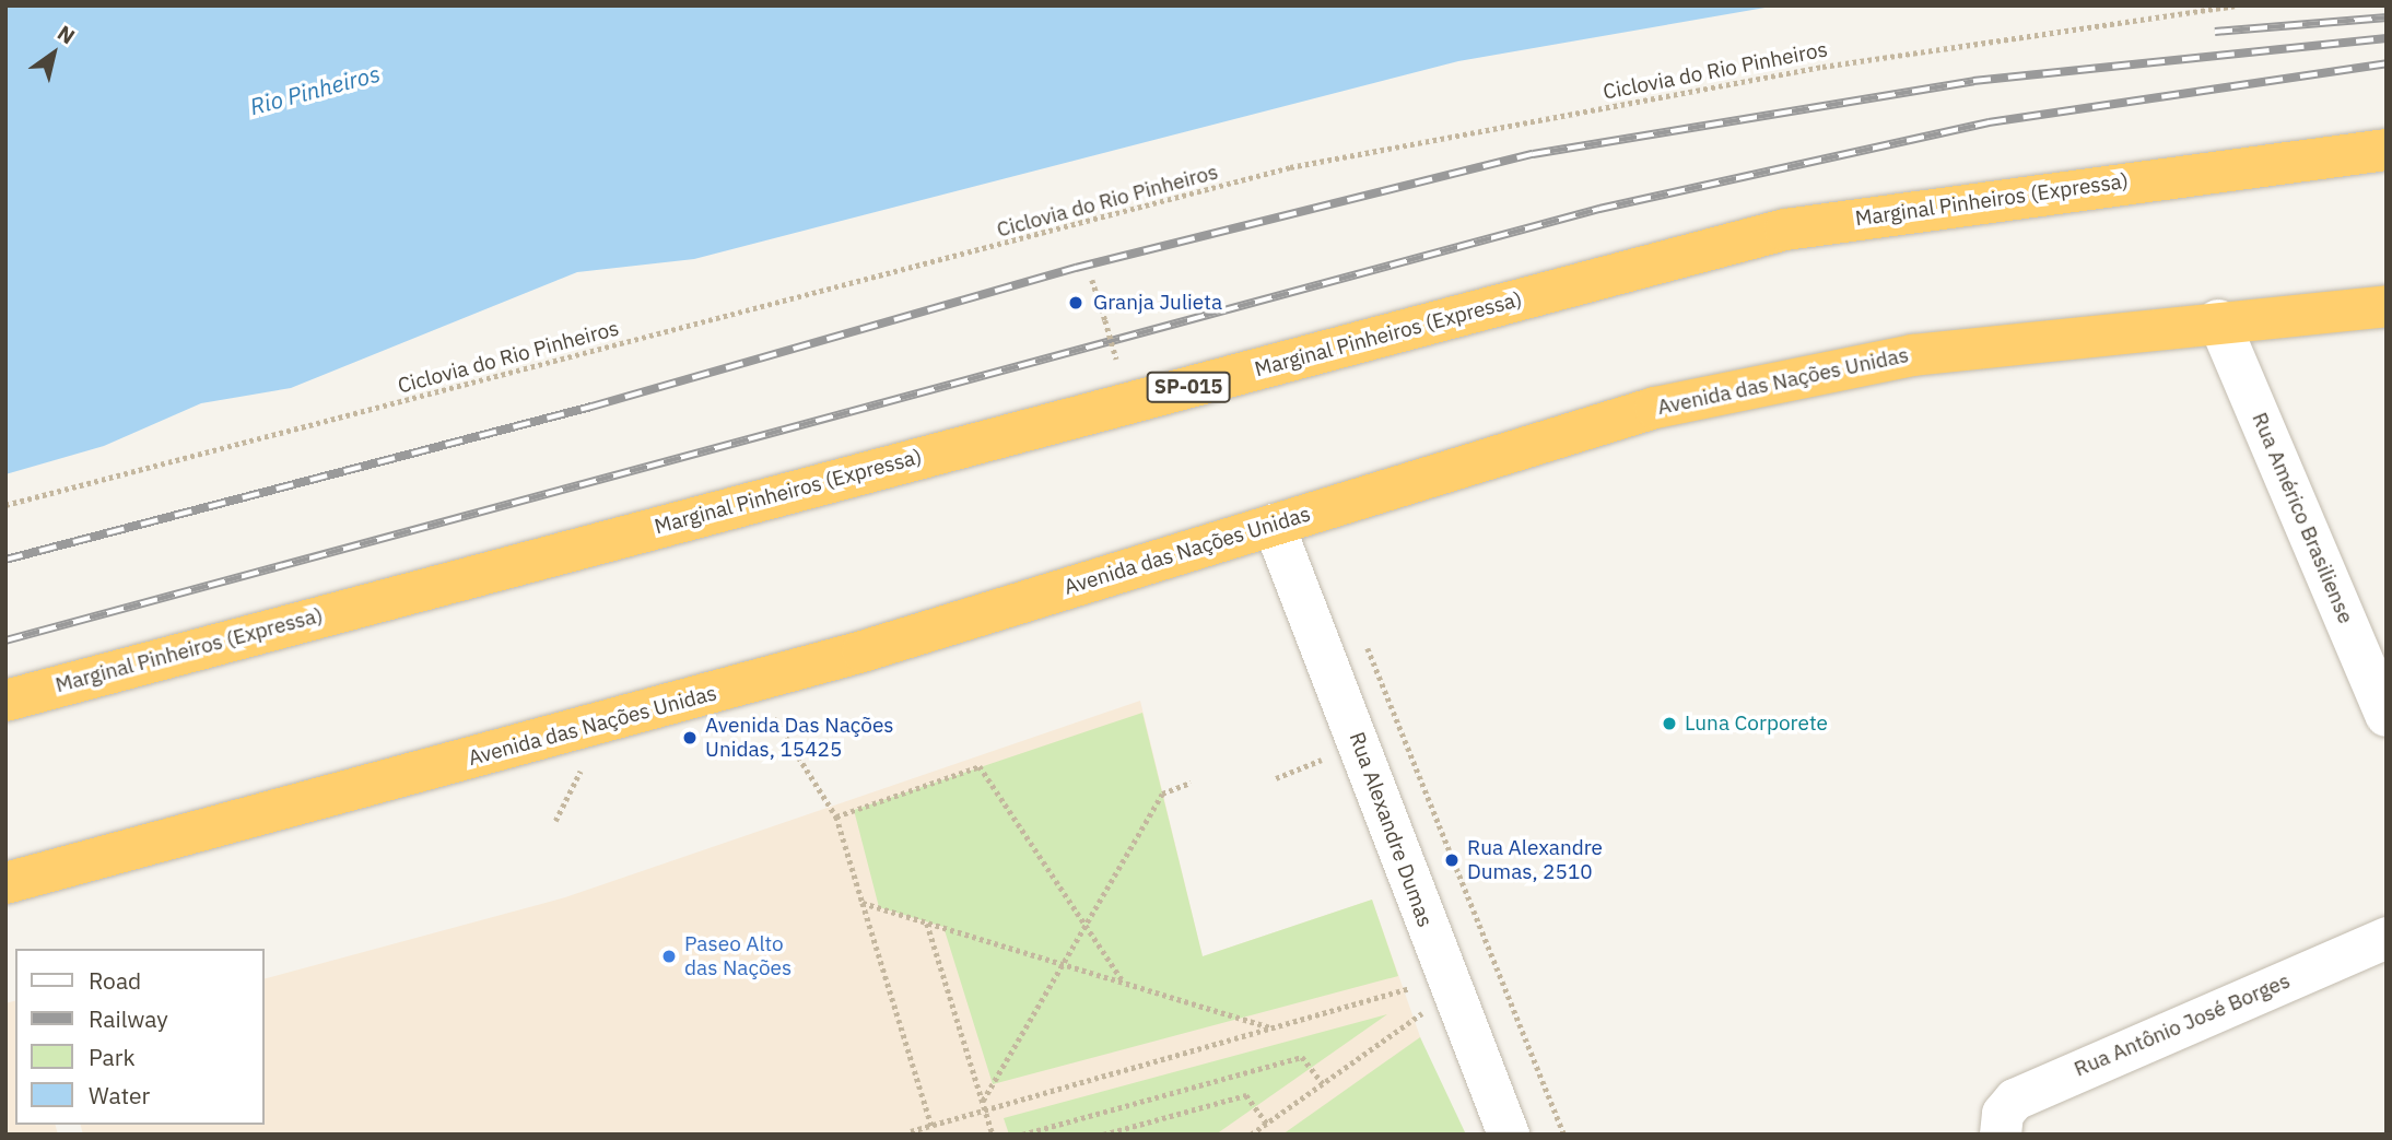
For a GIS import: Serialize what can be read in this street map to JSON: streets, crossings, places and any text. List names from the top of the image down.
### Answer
{
  "streets": {
    "highway": ["Marginal Pinheiros (Expressa)", "Avenida das Nações Unidas", "SP-015"],
    "street": ["Rua Américo Brasiliense", "Rua Alexandre Dumas", "Rua Antônio José Borges"],
    "path": ["Ciclovia do Rio Pinheiros"]
  },
  "crossings": [
    ["Avenida das Nações Unidas", "Rua Américo Brasiliense"],
    ["Avenida das Nações Unidas", "Rua Alexandre Dumas"]
  ],
  "water": ["Rio Pinheiros"],
  "places": [
    "Granja Julieta",
    "Luna Corporete",
    "Avenida Das Nações Unidas, 15425",
    "Rua Alexandre Dumas, 2510",
    "Paseo Alto das Nações"
  ],
  "legend": [
    "Road",
    "Railway",
    "Park",
    "Water"
  ],
  "north": "top right"
}
